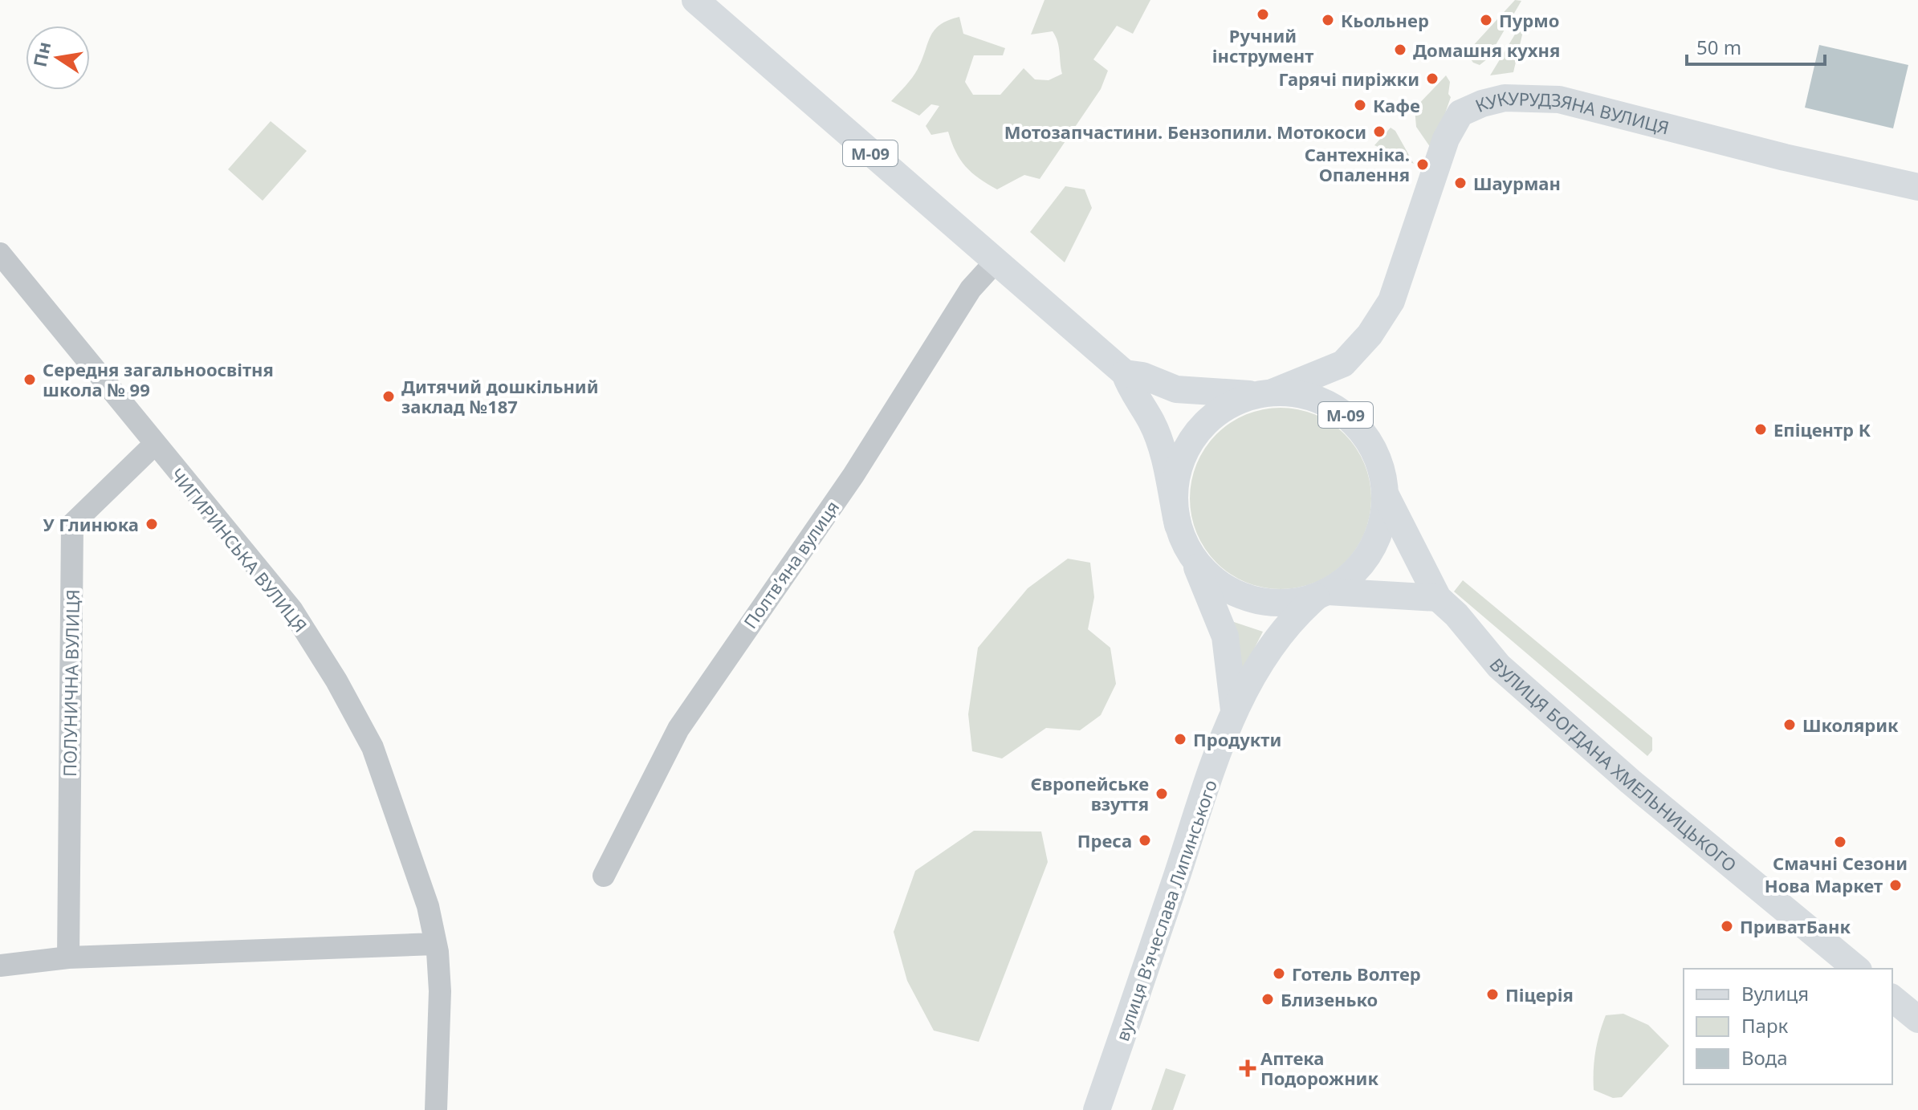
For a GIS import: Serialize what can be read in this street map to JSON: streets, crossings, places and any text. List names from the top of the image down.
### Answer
{
  "streets": {
    "main road": [
      "КУКУРУДЗЯНА ВУЛИЦЯ",
      "М-09",
      "ВУЛИЦЯ БОГДАНА ХМЕЛЬНИЦЬКОГО",
      "вулиця Вʼячеслава Липинського"
    ],
    "street": ["ЧИГИРИНСЬКА ВУЛИЦЯ", "Полтвʼяна вулиця", "ПОЛУНИЧНА ВУЛИЦЯ"]
  },
  "crossings": [
    ["КУКУРУДЗЯНА ВУЛИЦЯ", "М-09"],
    ["КУКУРУДЗЯНА ВУЛИЦЯ", "ВУЛИЦЯ БОГДАНА ХМЕЛЬНИЦЬКОГО"],
    ["КУКУРУДЗЯНА ВУЛИЦЯ", "вулиця Вʼячеслава Липинського"],
    ["М-09", "Полтвʼяна вулиця"],
    ["М-09", "ВУЛИЦЯ БОГДАНА ХМЕЛЬНИЦЬКОГО"],
    ["М-09", "вулиця Вʼячеслава Липинського"],
    ["ЧИГИРИНСЬКА ВУЛИЦЯ", "ПОЛУНИЧНА ВУЛИЦЯ"],
    ["ВУЛИЦЯ БОГДАНА ХМЕЛЬНИЦЬКОГО", "вулиця Вʼячеслава Липинського"]
  ],
  "places": {
    "other": [
      "Ручний інструмент",
      "Кьольнер",
      "Пурмо",
      "Домашня кухня",
      "Гарячі пиріжки",
      "Кафе",
      "Мотозапчастини. Бензопили. Мотокоси",
      "Сантехніка. Опалення",
      "Шаурман",
      "Середня загальноосвітня школа № 99",
      "Дитячий дошкільний заклад №187",
      "Епіцентр К",
      "У Глинюка",
      "Школярик",
      "Продукти",
      "Європейське взуття",
      "Преса",
      "Смачні Сезони",
      "Нова Маркет",
      "ПриватБанк",
      "Готель Волтер",
      "Піцерія",
      "Близенько"
    ],
    "health": ["Аптека Подорожник"]
  },
  "legend": ["Вулиця", "Парк", "Вода"],
  "scale_bar": "50 m",
  "north": "left"
}
